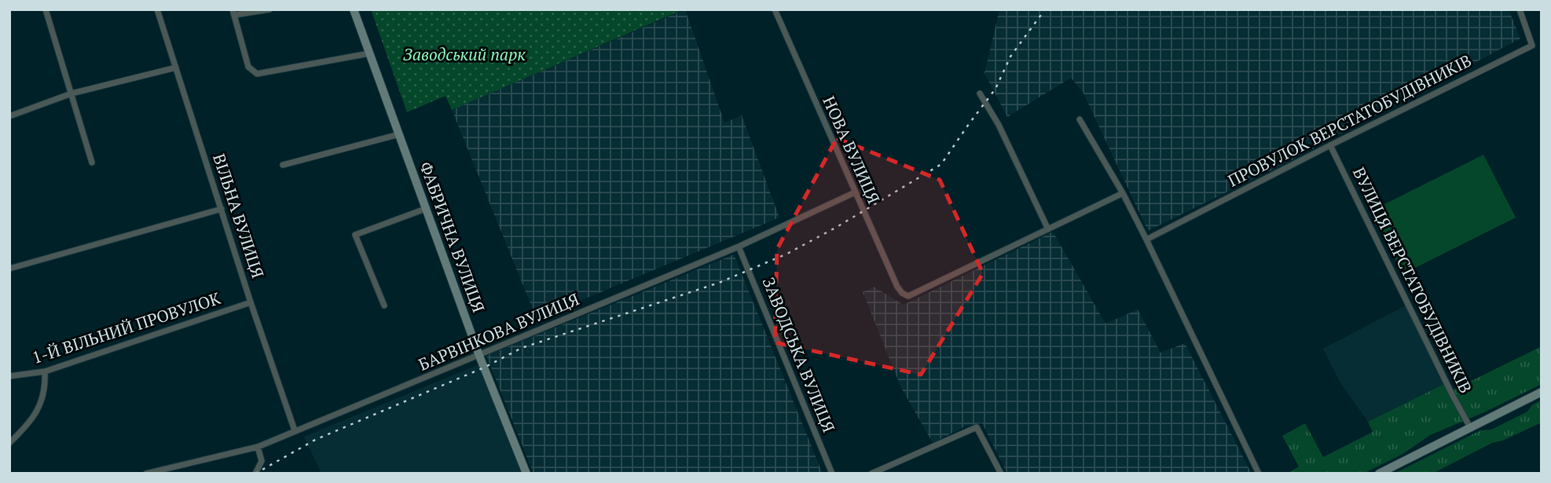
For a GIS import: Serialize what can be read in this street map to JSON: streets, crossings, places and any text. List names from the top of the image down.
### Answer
{
  "streets": {
    "street": [
      "ПРОВУЛОК ВЕРСТАТОБУДІВНИКІВ",
      "НОВА ВУЛИЦЯ",
      "ВІЛЬНА ВУЛИЦЯ",
      "ФАБРИЧНА ВУЛИЦЯ",
      "ВУЛИЦЯ ВЕРСТАТОБУДІВНИКІВ",
      "1-Й ВІЛЬНИЙ ПРОВУЛОК",
      "БАРВІНКОВА ВУЛИЦЯ",
      "ЗАВОДСЬКА ВУЛИЦЯ"
    ]
  },
  "crossings": [
    ["ПРОВУЛОК ВЕРСТАТОБУДІВНИКІВ", "ВУЛИЦЯ ВЕРСТАТОБУДІВНИКІВ"],
    ["НОВА ВУЛИЦЯ", "БАРВІНКОВА ВУЛИЦЯ"],
    ["ВІЛЬНА ВУЛИЦЯ", "1-Й ВІЛЬНИЙ ПРОВУЛОК"],
    ["ВІЛЬНА ВУЛИЦЯ", "БАРВІНКОВА ВУЛИЦЯ"],
    ["ФАБРИЧНА ВУЛИЦЯ", "БАРВІНКОВА ВУЛИЦЯ"],
    ["БАРВІНКОВА ВУЛИЦЯ", "ЗАВОДСЬКА ВУЛИЦЯ"]
  ],
  "parks": ["Заводський парк"]
}
